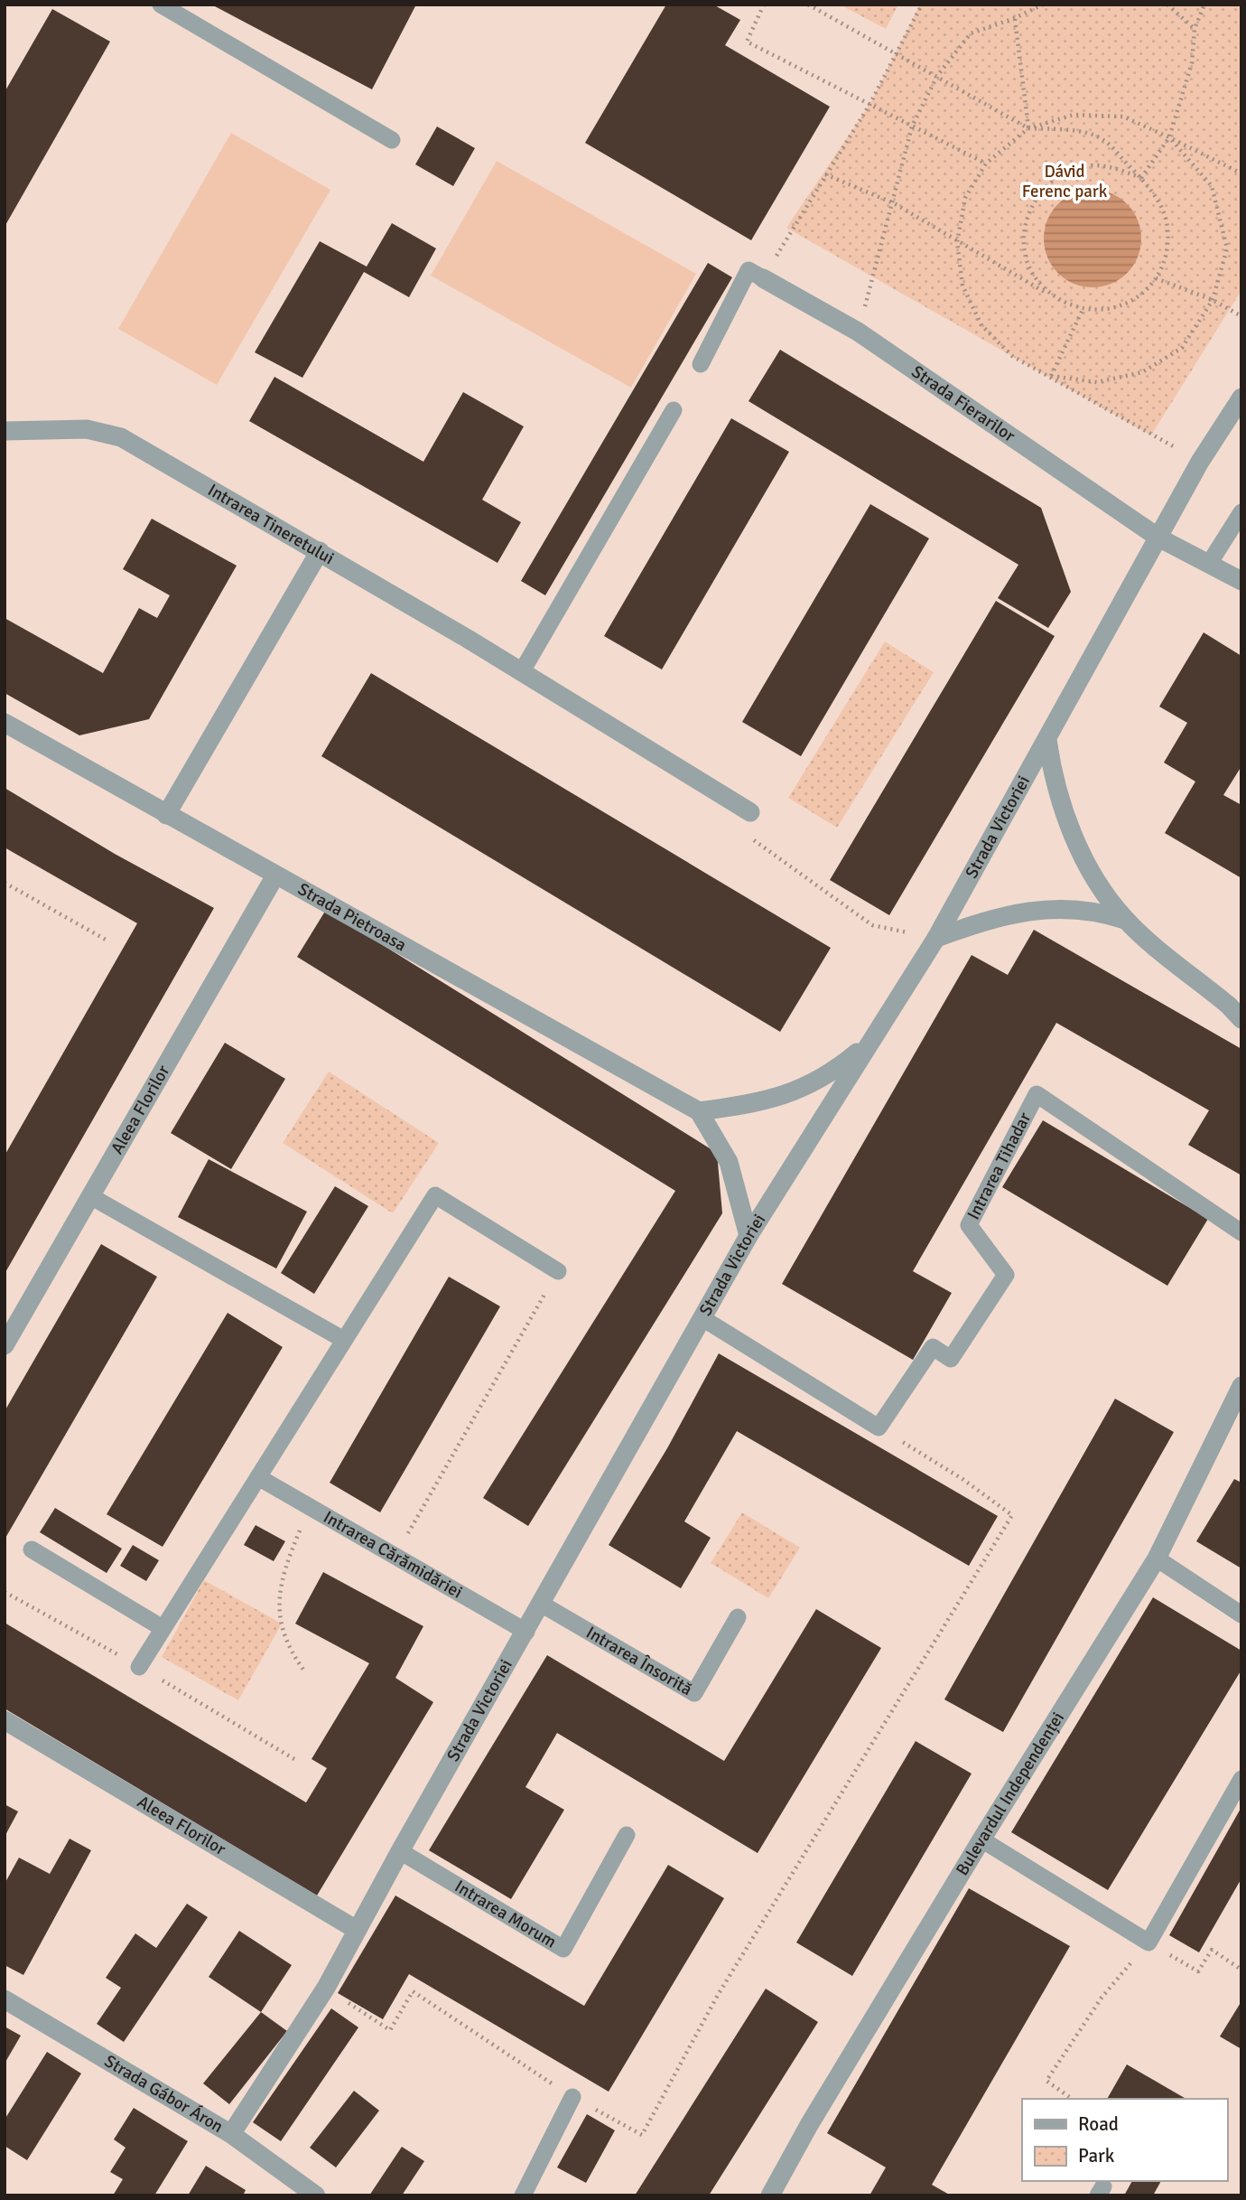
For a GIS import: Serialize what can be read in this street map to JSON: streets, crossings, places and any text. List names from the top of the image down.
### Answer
{
  "streets": {
    "street": [
      "Strada Fierarilor",
      "Intrarea Tineretului",
      "Strada Victoriei",
      "Strada Pietroasa",
      "Aleea Florilor",
      "Bulevardul Independenței",
      "Strada Gábor Áron"
    ],
    "lane": [
      "Intrarea Tihadar",
      "Intrarea Cărămidăriei",
      "Intrarea Însorită",
      "Intrarea Morum"
    ]
  },
  "crossings": [
    ["Strada Fierarilor", "Strada Victoriei"],
    ["Strada Victoriei", "Aleea Florilor"],
    ["Strada Victoriei", "Intrarea Cărămidăriei"],
    ["Strada Victoriei", "Intrarea Însorită"],
    ["Strada Victoriei", "Intrarea Morum"],
    ["Strada Victoriei", "Strada Gábor Áron"],
    ["Strada Pietroasa", "Aleea Florilor"]
  ],
  "parks": ["Dávid Ferenc park"],
  "legend": ["Road", "Park"]
}
